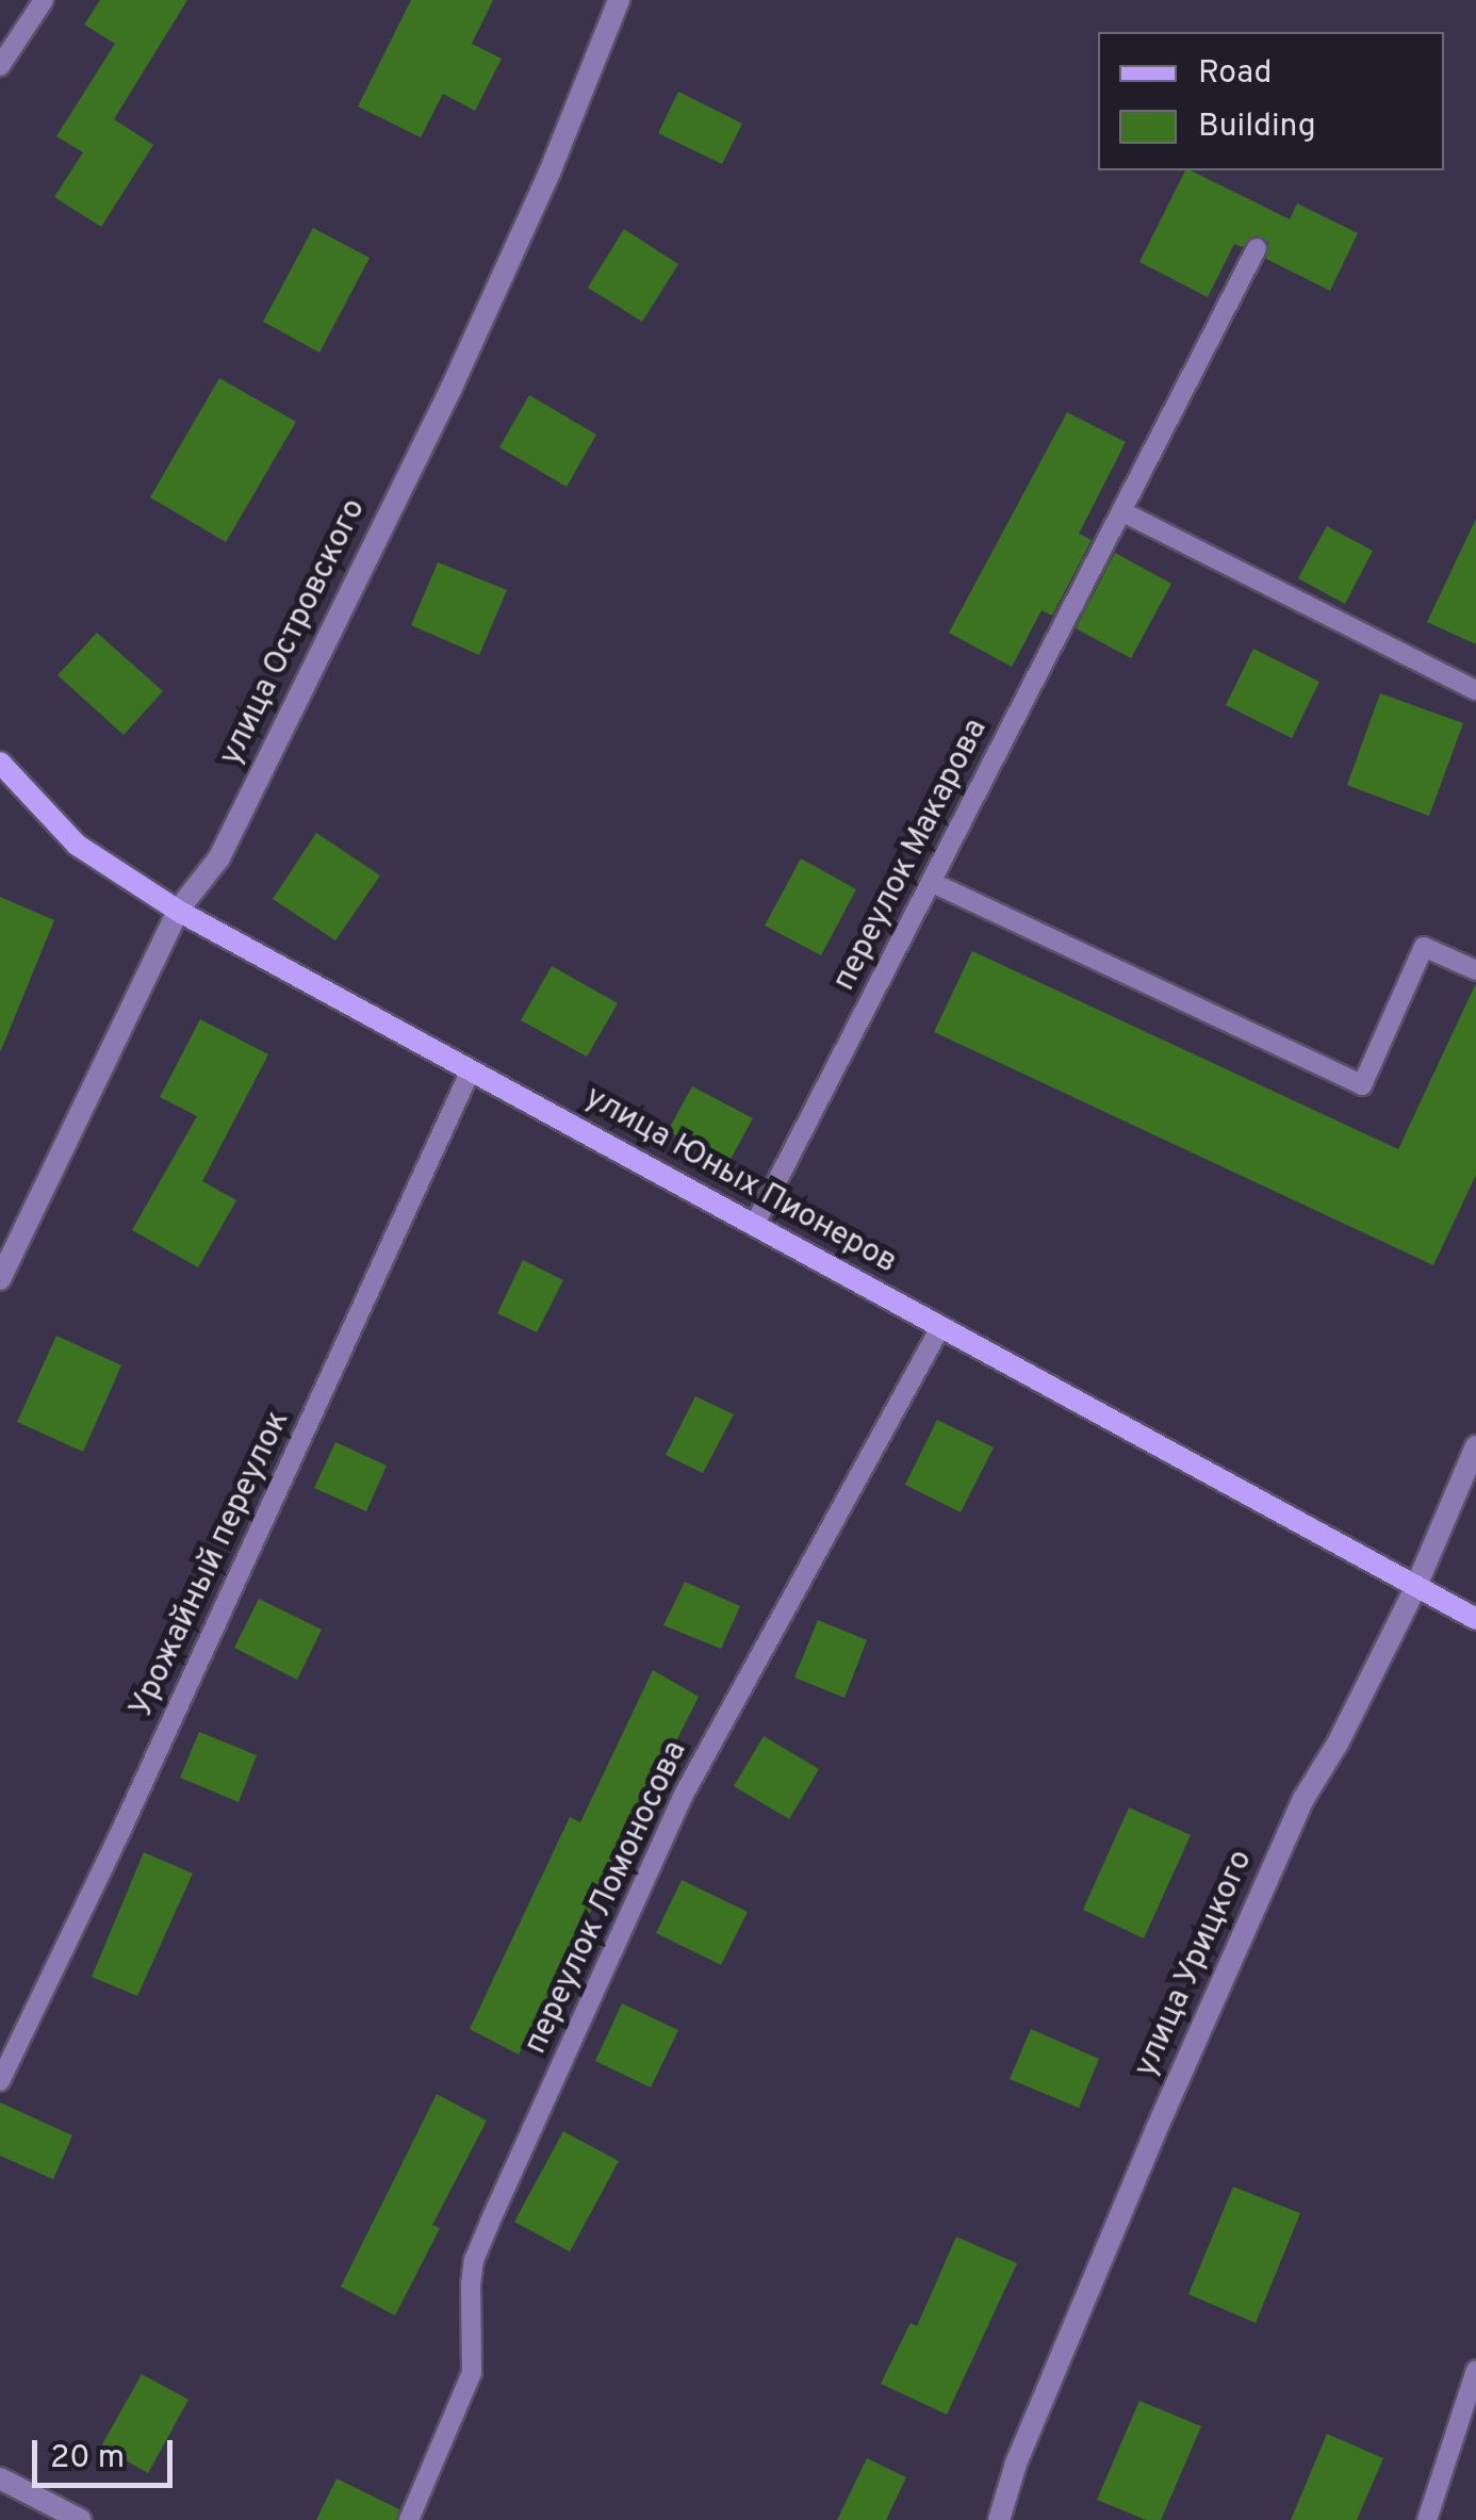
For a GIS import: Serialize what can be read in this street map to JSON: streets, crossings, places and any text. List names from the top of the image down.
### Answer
{
  "streets": {
    "main road": ["улица Юных Пионеров"],
    "street": ["улица Островского", "улица Урицкого"],
    "lane": ["переулок Макарова", "Урожайный переулок", "переулок Ломоносова"]
  },
  "crossings": [
    ["улица Островского", "улица Юных Пионеров"],
    ["переулок Макарова", "улица Юных Пионеров"],
    ["улица Юных Пионеров", "Урожайный переулок"],
    ["улица Юных Пионеров", "переулок Ломоносова"],
    ["улица Юных Пионеров", "улица Урицкого"]
  ],
  "legend": ["Road", "Building"],
  "scale_bar": "20 m"
}
